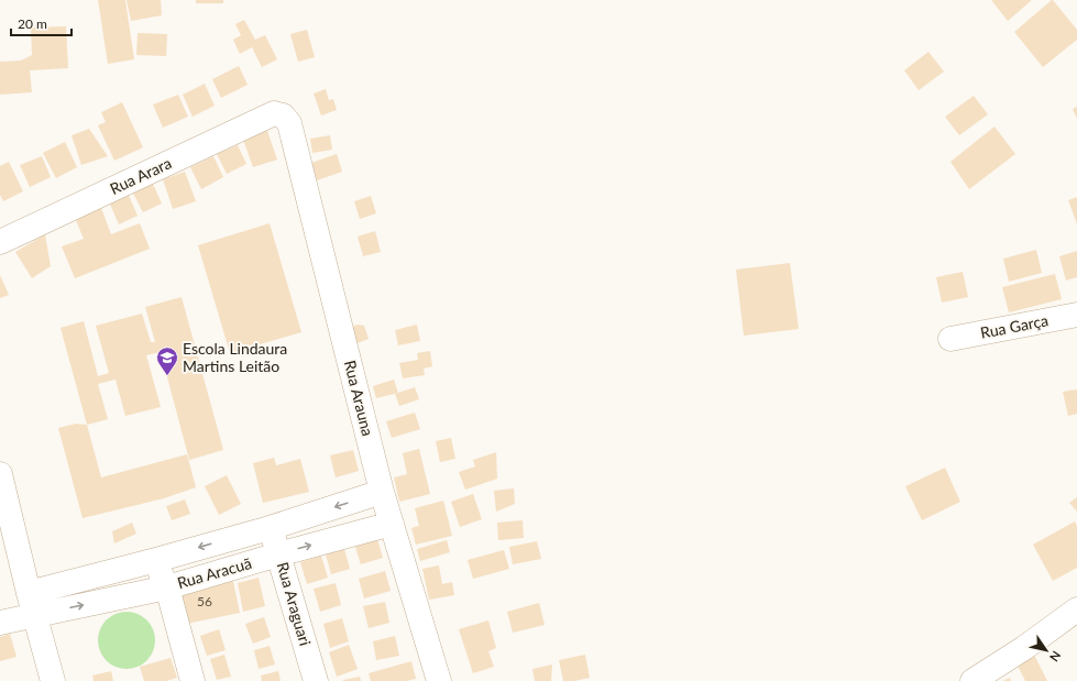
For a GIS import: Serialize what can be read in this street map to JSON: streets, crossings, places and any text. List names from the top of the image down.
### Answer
{
  "streets": {
    "street": [
      "Rua Arara",
      "Rua Garça",
      "Rua Arauna",
      "Rua Aracuã",
      "Rua Araguari"
    ]
  },
  "crossings": [
    ["Rua Arara", "Rua Arauna"],
    ["Rua Arauna", "Rua Aracuã"],
    ["Rua Aracuã", "Rua Araguari"]
  ],
  "places": {
    "school or university": ["Escola Lindaura Martins Leitão"]
  },
  "house_numbers": ["56"],
  "scale_bar": "20 m",
  "north": "bottom right"
}
